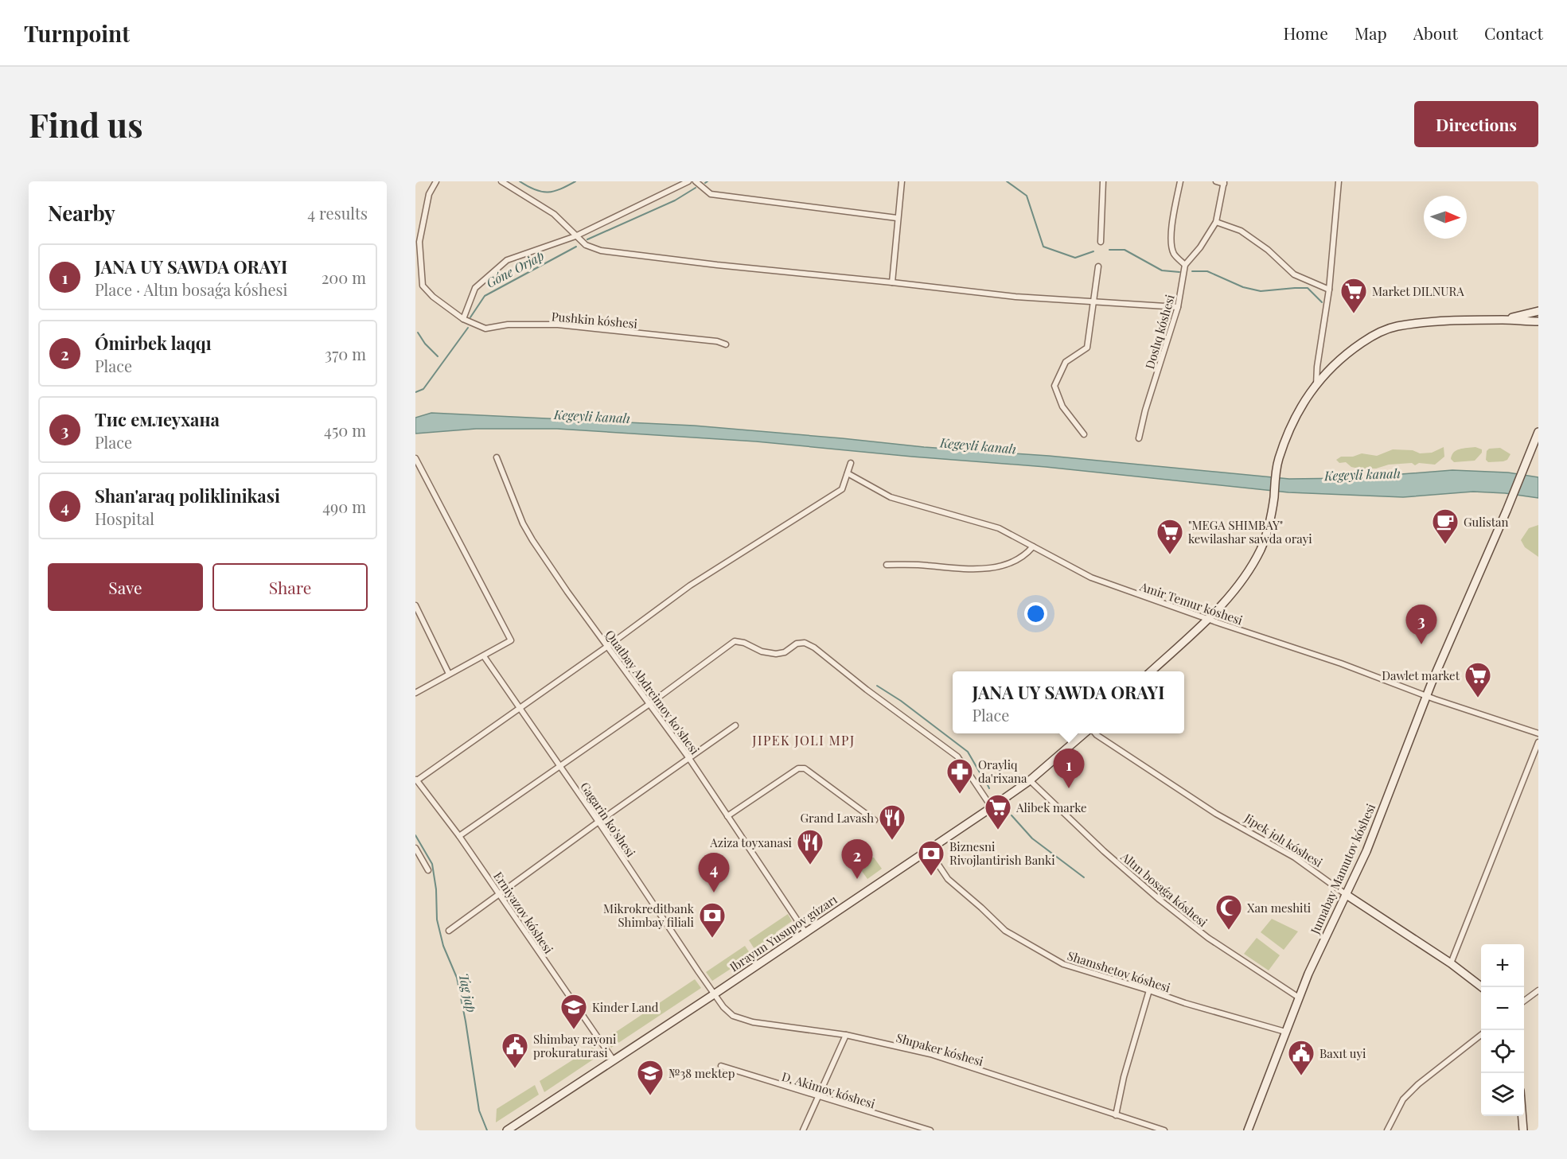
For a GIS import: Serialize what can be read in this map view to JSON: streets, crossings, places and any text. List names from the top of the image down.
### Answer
{
  "streets": {
    "main road": ["Jipek jolı kóshesi", "Jumabay Mamutov kóshesi", "Ibrayım Yusupov gúzarı"],
    "street": [
      "Pushkin kóshesi",
      "Doslıq kóshesi",
      "Amir Temur kóshesi",
      "Quatbay Abdreimov ko'shesi",
      "Gagarin ko'shesi",
      "Altın bosaǵa kóshesi",
      "Erniyazov kóshesi",
      "Shamshetov kóshesi",
      "Shıpaker kóshesi",
      "D. Akimov kóshesi"
    ]
  },
  "crossings": [
    ["Amir Temur kóshesi", "Jumabay Mamutov kóshesi"],
    ["Quatbay Abdreimov ko'shesi", "Ibrayım Yusupov gúzarı"],
    ["Gagarin ko'shesi", "Ibrayım Yusupov gúzarı"],
    ["Gagarin ko'shesi", "Shıpaker kóshesi"],
    ["Jipek jolı kóshesi", "Jumabay Mamutov kóshesi"],
    ["Jumabay Mamutov kóshesi", "Altın bosaǵa kóshesi"],
    ["Jumabay Mamutov kóshesi", "Shamshetov kóshesi"],
    ["Altın bosaǵa kóshesi", "Ibrayım Yusupov gúzarı"],
    ["Erniyazov kóshesi", "Ibrayım Yusupov gúzarı"],
    ["Ibrayım Yusupov gúzarı", "Shamshetov kóshesi"],
    ["Ibrayım Yusupov gúzarı", "Shıpaker kóshesi"]
  ],
  "districts": ["JIPEK JOLI MPJ"],
  "water": ["Góne Orjap", "Kegeyli kanalı", "Tag jap"],
  "places": {
    "supermarket": [
      "Market DILNURA",
      "\"MEGA SHIMBAY\" kewilashar sawda orayi",
      "Dawlet market",
      "Alibek marke"
    ],
    "cafe": ["Gulistan"],
    "pharmacy": ["Orayliq da'rixana"],
    "restaurant": ["Grand Lavash", "Aziza toyxanasi"],
    "bank": ["Biznesni Rivojlantirish Banki", "Mikrokreditbank Shimbay filiali"],
    "mosque": ["Xan meshiti"],
    "school or university": ["Kinder Land", "№38 mektep"],
    "public building": ["Shimbay rayoni prokuraturasi", "Baxıt uyi"]
  },
  "north": "right",
  "page": {
    "header": "Turnpoint",
    "nav": [
      "Home",
      "Map",
      "About",
      "Contact"
    ],
    "buttons": [
      "Directions",
      ["Save", "Share"]
    ],
    "title": "Find us",
    "heading": ["Nearby", "4 results"],
    "list": [
      {
        "mark": "1",
        "name": "JANA UY SAWDA ORAYI",
        "note": "Place · Altın bosaǵa kóshesi",
        "value": "200 m"
      },
      {
        "mark": "2",
        "name": "Ómirbek laqqı",
        "note": "Place",
        "value": "370 m"
      },
      {
        "mark": "3",
        "name": "Тис емлеухана",
        "note": "Place",
        "value": "450 m"
      },
      {
        "mark": "4",
        "name": "Shan'araq poliklinikasi",
        "note": "Hospital",
        "value": "490 m"
      }
    ],
    "pins": [
      "3",
      "1",
      "2",
      "4"
    ],
    "popup": ["JANA UY SAWDA ORAYI", "Place"],
    "map_buttons": ["+", "−"]
  }
}
